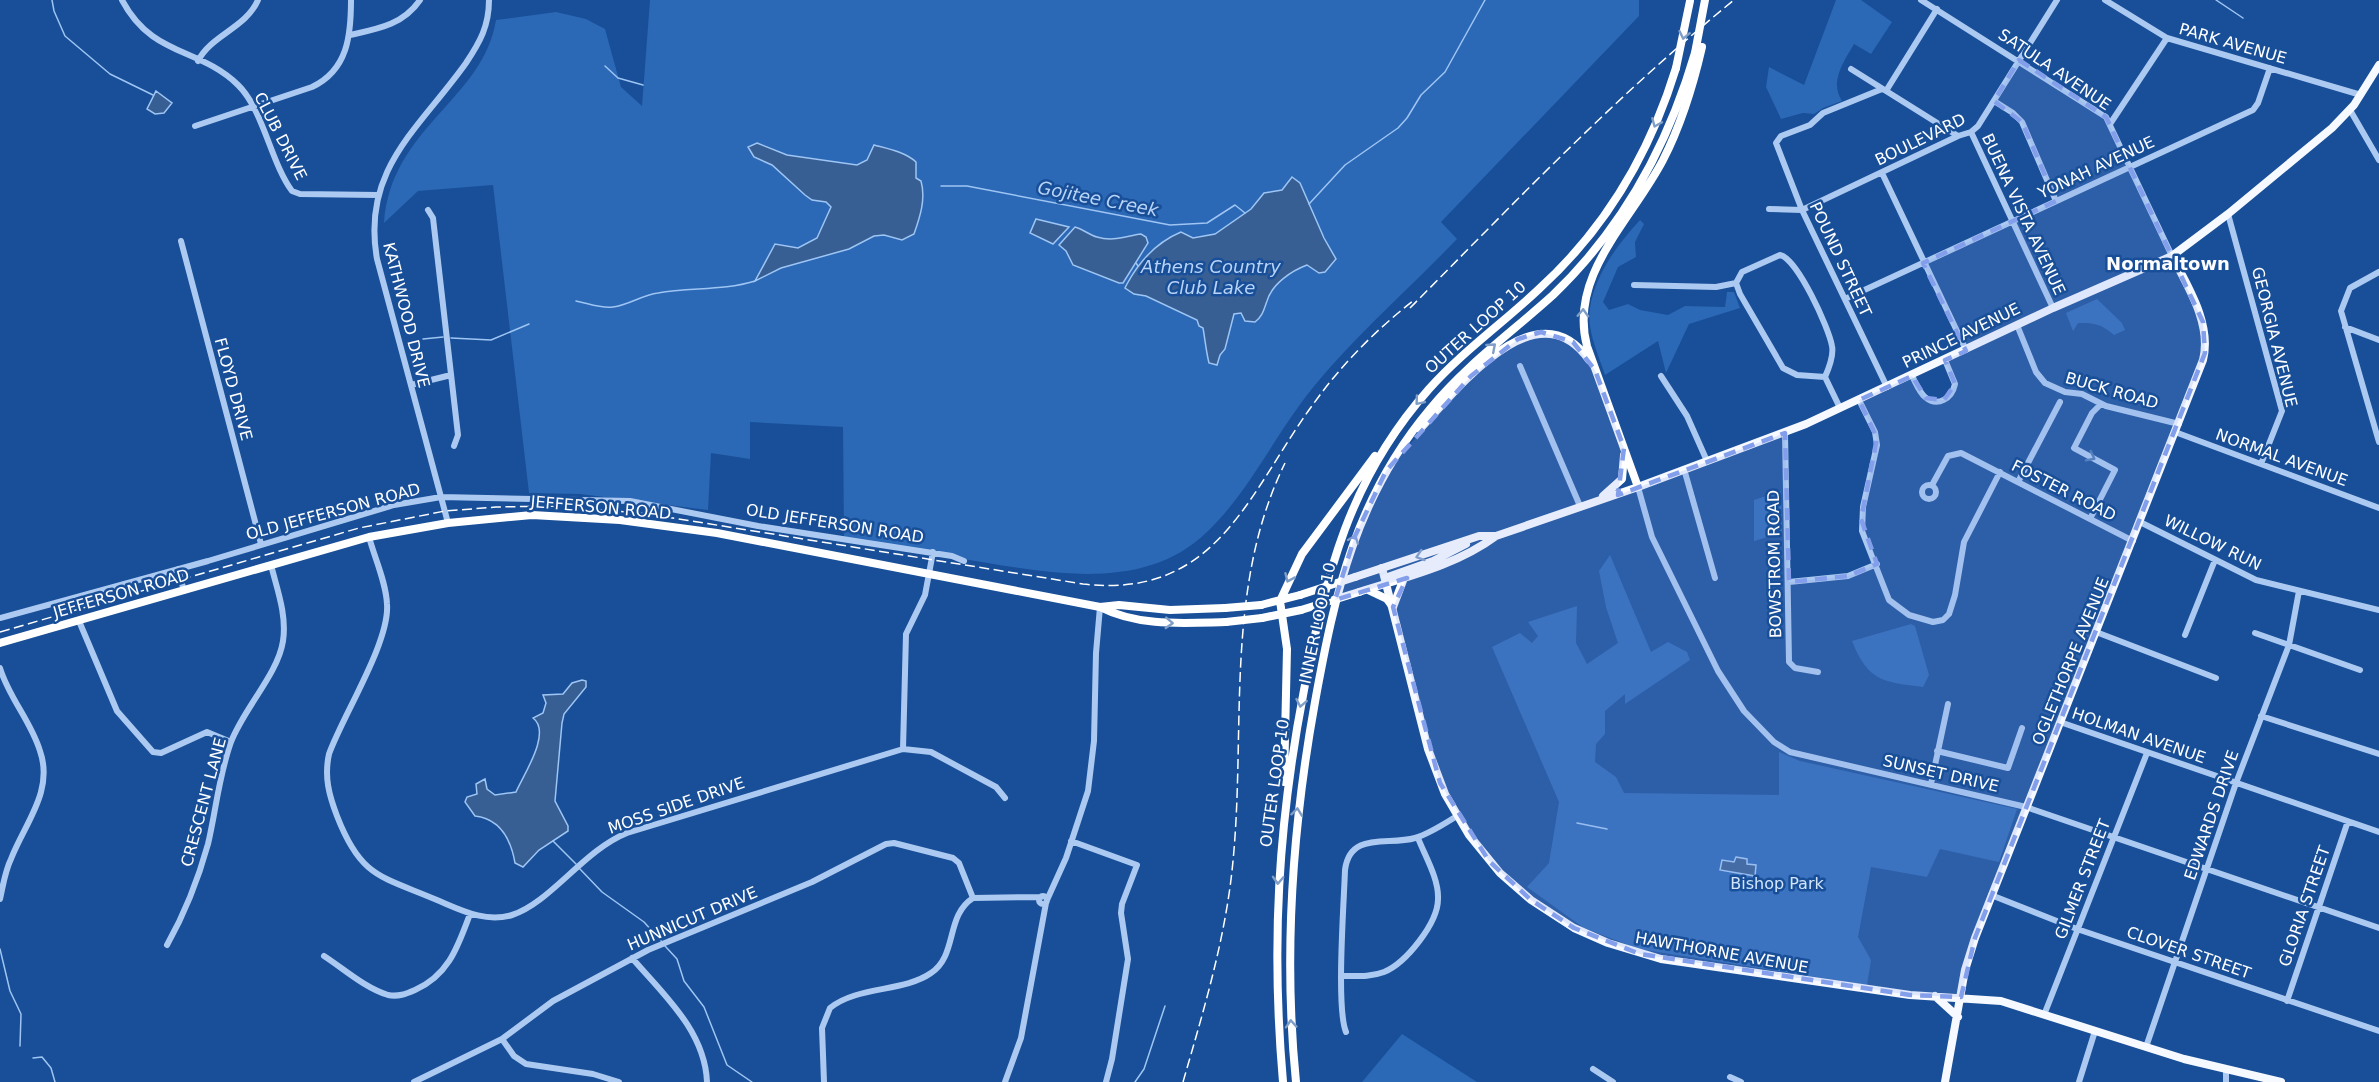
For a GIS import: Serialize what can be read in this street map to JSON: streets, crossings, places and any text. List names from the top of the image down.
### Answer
{
  "streets": {
    "highway": [
      "OUTER LOOP 10",
      "PRINCE AVENUE",
      "JEFFERSON ROAD",
      "INNER LOOP 10"
    ],
    "main road": ["OGLETHORPE AVENUE", "HAWTHORNE AVENUE"],
    "street": [
      "PARK AVENUE",
      "SATULA AVENUE",
      "CLUB DRIVE",
      "BOULEVARD",
      "YONAH AVENUE",
      "BUENA VISTA AVENUE",
      "POUND STREET",
      "KATHWOOD DRIVE",
      "GEORGIA AVENUE",
      "FLOYD DRIVE",
      "BUCK ROAD",
      "NORMAL AVENUE",
      "FOSTER ROAD",
      "OLD JEFFERSON ROAD",
      "WILLOW RUN",
      "BOWSTROM ROAD",
      "HOLMAN AVENUE",
      "SUNSET DRIVE",
      "CRESCENT LANE",
      "MOSS SIDE DRIVE",
      "EDWARDS DRIVE",
      "GILMER STREET",
      "GLORIA STREET",
      "HUNNICUT DRIVE",
      "CLOVER STREET"
    ]
  },
  "crossings": [
    ["PARK AVENUE", "YONAH AVENUE"],
    ["PARK AVENUE", "PRINCE AVENUE"],
    ["SATULA AVENUE", "BOULEVARD"],
    ["SATULA AVENUE", "YONAH AVENUE"],
    ["SATULA AVENUE", "PRINCE AVENUE"],
    ["SATULA AVENUE", "OGLETHORPE AVENUE"],
    ["CLUB DRIVE", "KATHWOOD DRIVE"],
    ["BOULEVARD", "BUENA VISTA AVENUE"],
    ["BOULEVARD", "POUND STREET"],
    ["YONAH AVENUE", "BUENA VISTA AVENUE"],
    ["YONAH AVENUE", "POUND STREET"],
    ["BUENA VISTA AVENUE", "POUND STREET"],
    ["BUENA VISTA AVENUE", "PRINCE AVENUE"],
    ["POUND STREET", "PRINCE AVENUE"],
    ["KATHWOOD DRIVE", "JEFFERSON ROAD"],
    ["KATHWOOD DRIVE", "OLD JEFFERSON ROAD"],
    ["PRINCE AVENUE", "GEORGIA AVENUE"],
    ["PRINCE AVENUE", "BUCK ROAD"],
    ["PRINCE AVENUE", "JEFFERSON ROAD"],
    ["PRINCE AVENUE", "BOWSTROM ROAD"],
    ["PRINCE AVENUE", "OGLETHORPE AVENUE"],
    ["PRINCE AVENUE", "SUNSET DRIVE"],
    ["PRINCE AVENUE", "HAWTHORNE AVENUE"],
    ["GEORGIA AVENUE", "NORMAL AVENUE"],
    ["FLOYD DRIVE", "OLD JEFFERSON ROAD"],
    ["BUCK ROAD", "OGLETHORPE AVENUE"],
    ["NORMAL AVENUE", "OGLETHORPE AVENUE"],
    ["FOSTER ROAD", "OGLETHORPE AVENUE"],
    ["JEFFERSON ROAD", "CRESCENT LANE"],
    ["JEFFERSON ROAD", "MOSS SIDE DRIVE"],
    ["WILLOW RUN", "OGLETHORPE AVENUE"],
    ["WILLOW RUN", "EDWARDS DRIVE"],
    ["OGLETHORPE AVENUE", "HOLMAN AVENUE"],
    ["OGLETHORPE AVENUE", "SUNSET DRIVE"],
    ["OGLETHORPE AVENUE", "HAWTHORNE AVENUE"],
    ["OGLETHORPE AVENUE", "CLOVER STREET"],
    ["HOLMAN AVENUE", "EDWARDS DRIVE"],
    ["HOLMAN AVENUE", "GILMER STREET"],
    ["HOLMAN AVENUE", "GLORIA STREET"],
    ["SUNSET DRIVE", "EDWARDS DRIVE"],
    ["SUNSET DRIVE", "GILMER STREET"],
    ["SUNSET DRIVE", "GLORIA STREET"],
    ["EDWARDS DRIVE", "HAWTHORNE AVENUE"],
    ["EDWARDS DRIVE", "CLOVER STREET"],
    ["GILMER STREET", "HAWTHORNE AVENUE"],
    ["GILMER STREET", "CLOVER STREET"],
    ["GLORIA STREET", "CLOVER STREET"]
  ],
  "districts": ["Normaltown"],
  "water": ["Gojitee Creek", "Athens Country Club Lake"],
  "parks": ["Bishop Park"]
}
